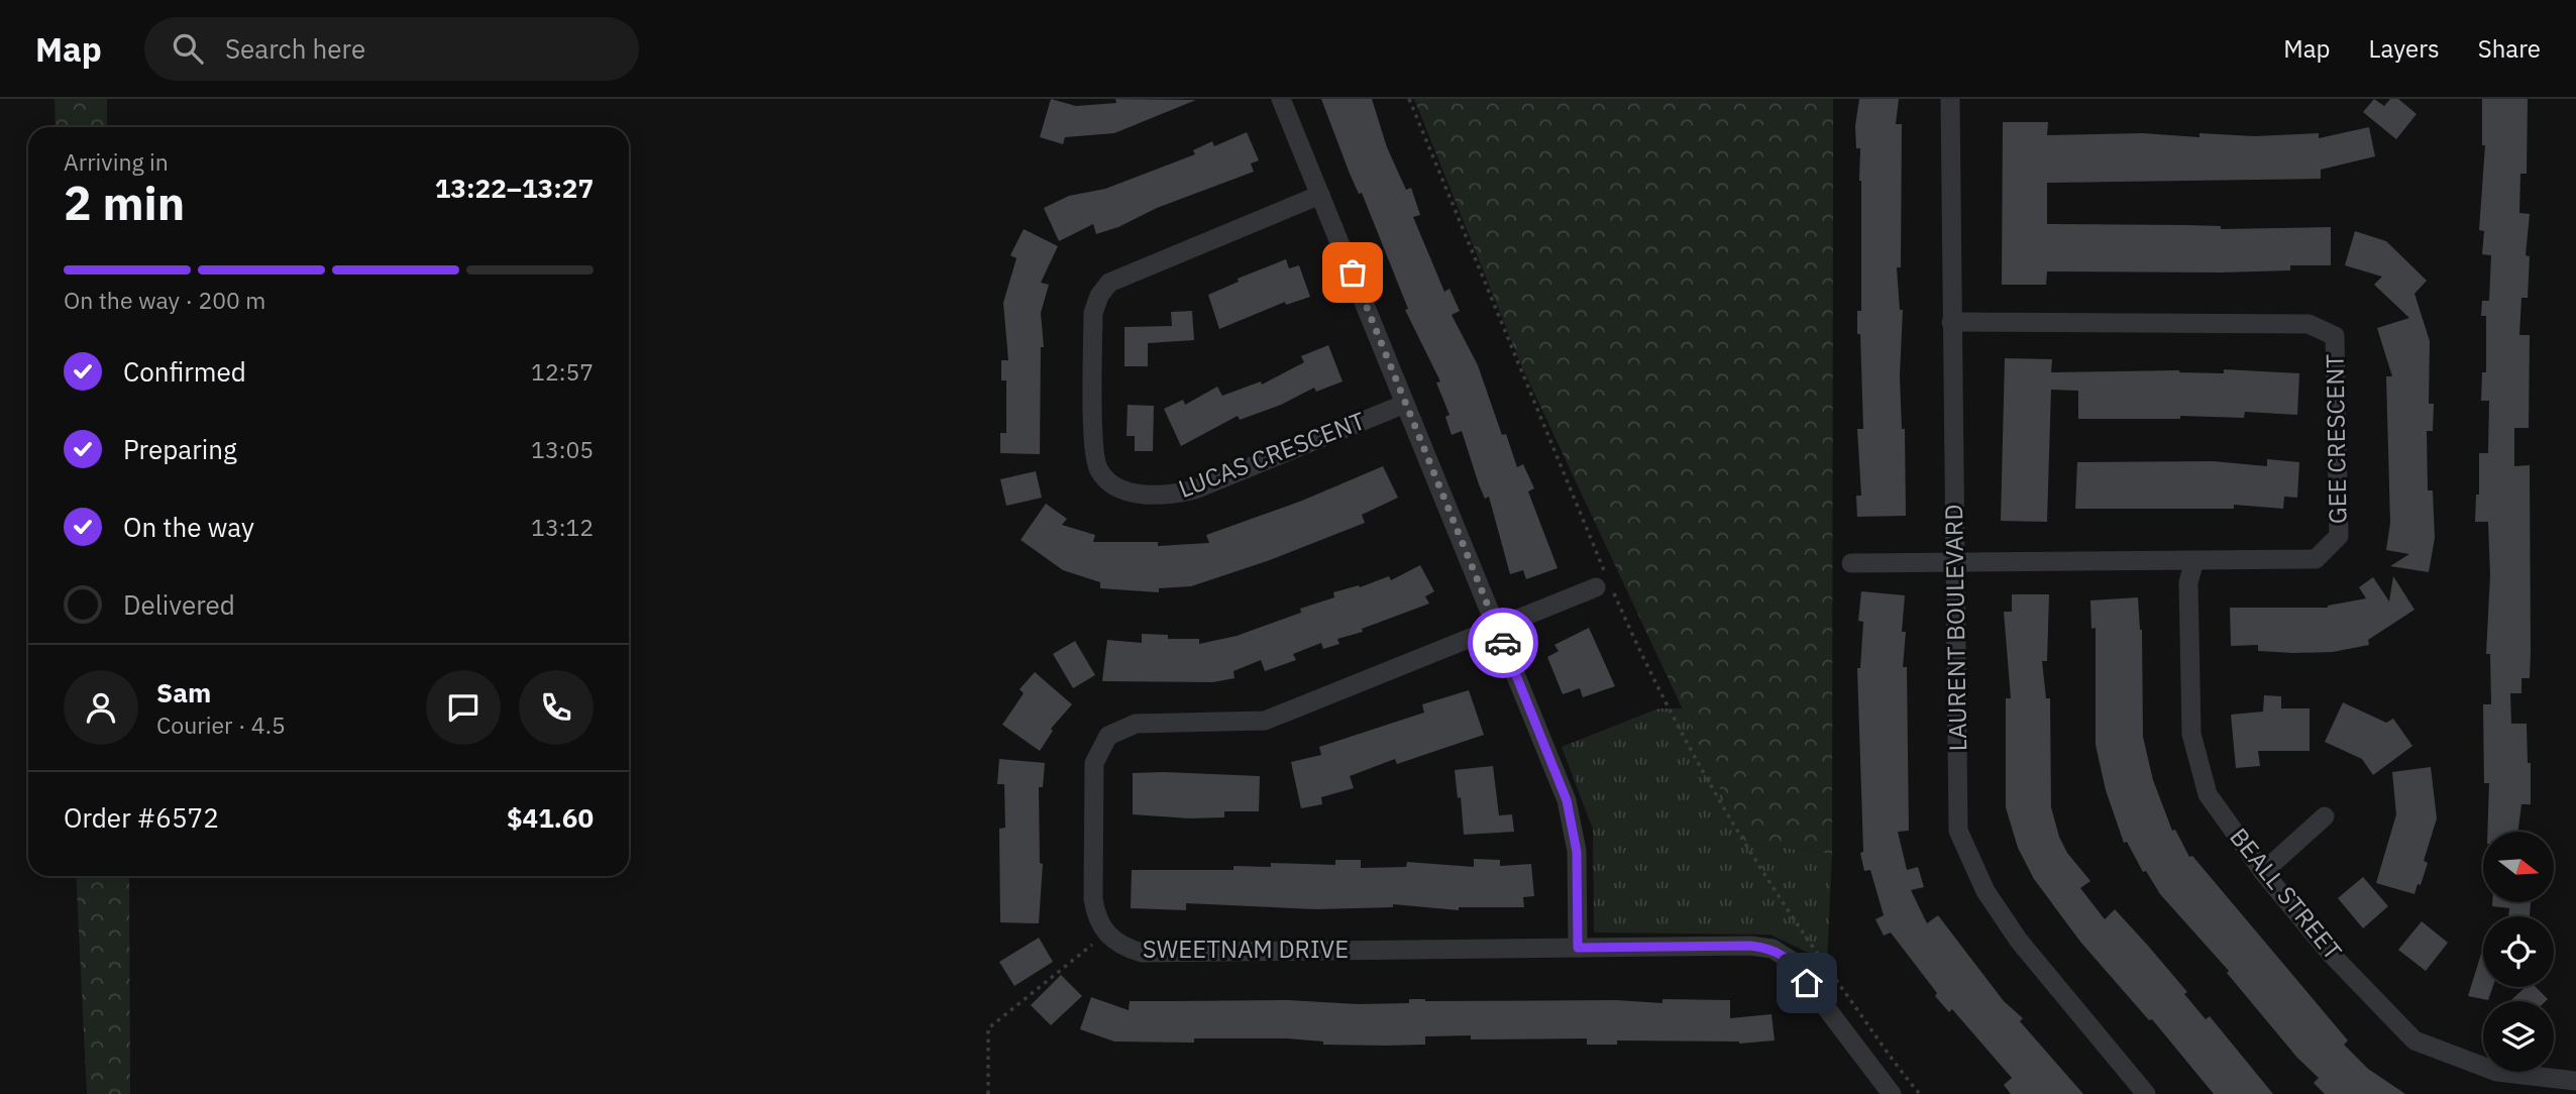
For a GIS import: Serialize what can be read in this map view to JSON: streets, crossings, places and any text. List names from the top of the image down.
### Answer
{
  "streets": {
    "street": [
      "GEE CRESCENT",
      "LUCAS CRESCENT",
      "LAURENT BOULEVARD",
      "BEALL STREET",
      "SWEETNAM DRIVE"
    ]
  },
  "crossings": [
    ["GEE CRESCENT", "LAURENT BOULEVARD"],
    ["GEE CRESCENT", "BEALL STREET"]
  ],
  "north": "right",
  "page": {
    "header": "Map",
    "search": "Search here",
    "nav": ["Map", "Layers", "Share"],
    "heading": ["2 min", "Arriving in", "13:22–13:27"],
    "panel": [
      "Sam",
      "Courier · 4.5",
      "Order #6572",
      "$41.60"
    ],
    "bar": "On the way · 200 m",
    "list": [
      ["Confirmed", "12:57"],
      ["Preparing", "13:05"],
      ["On the way", "13:12"],
      "Delivered"
    ]
  }
}
